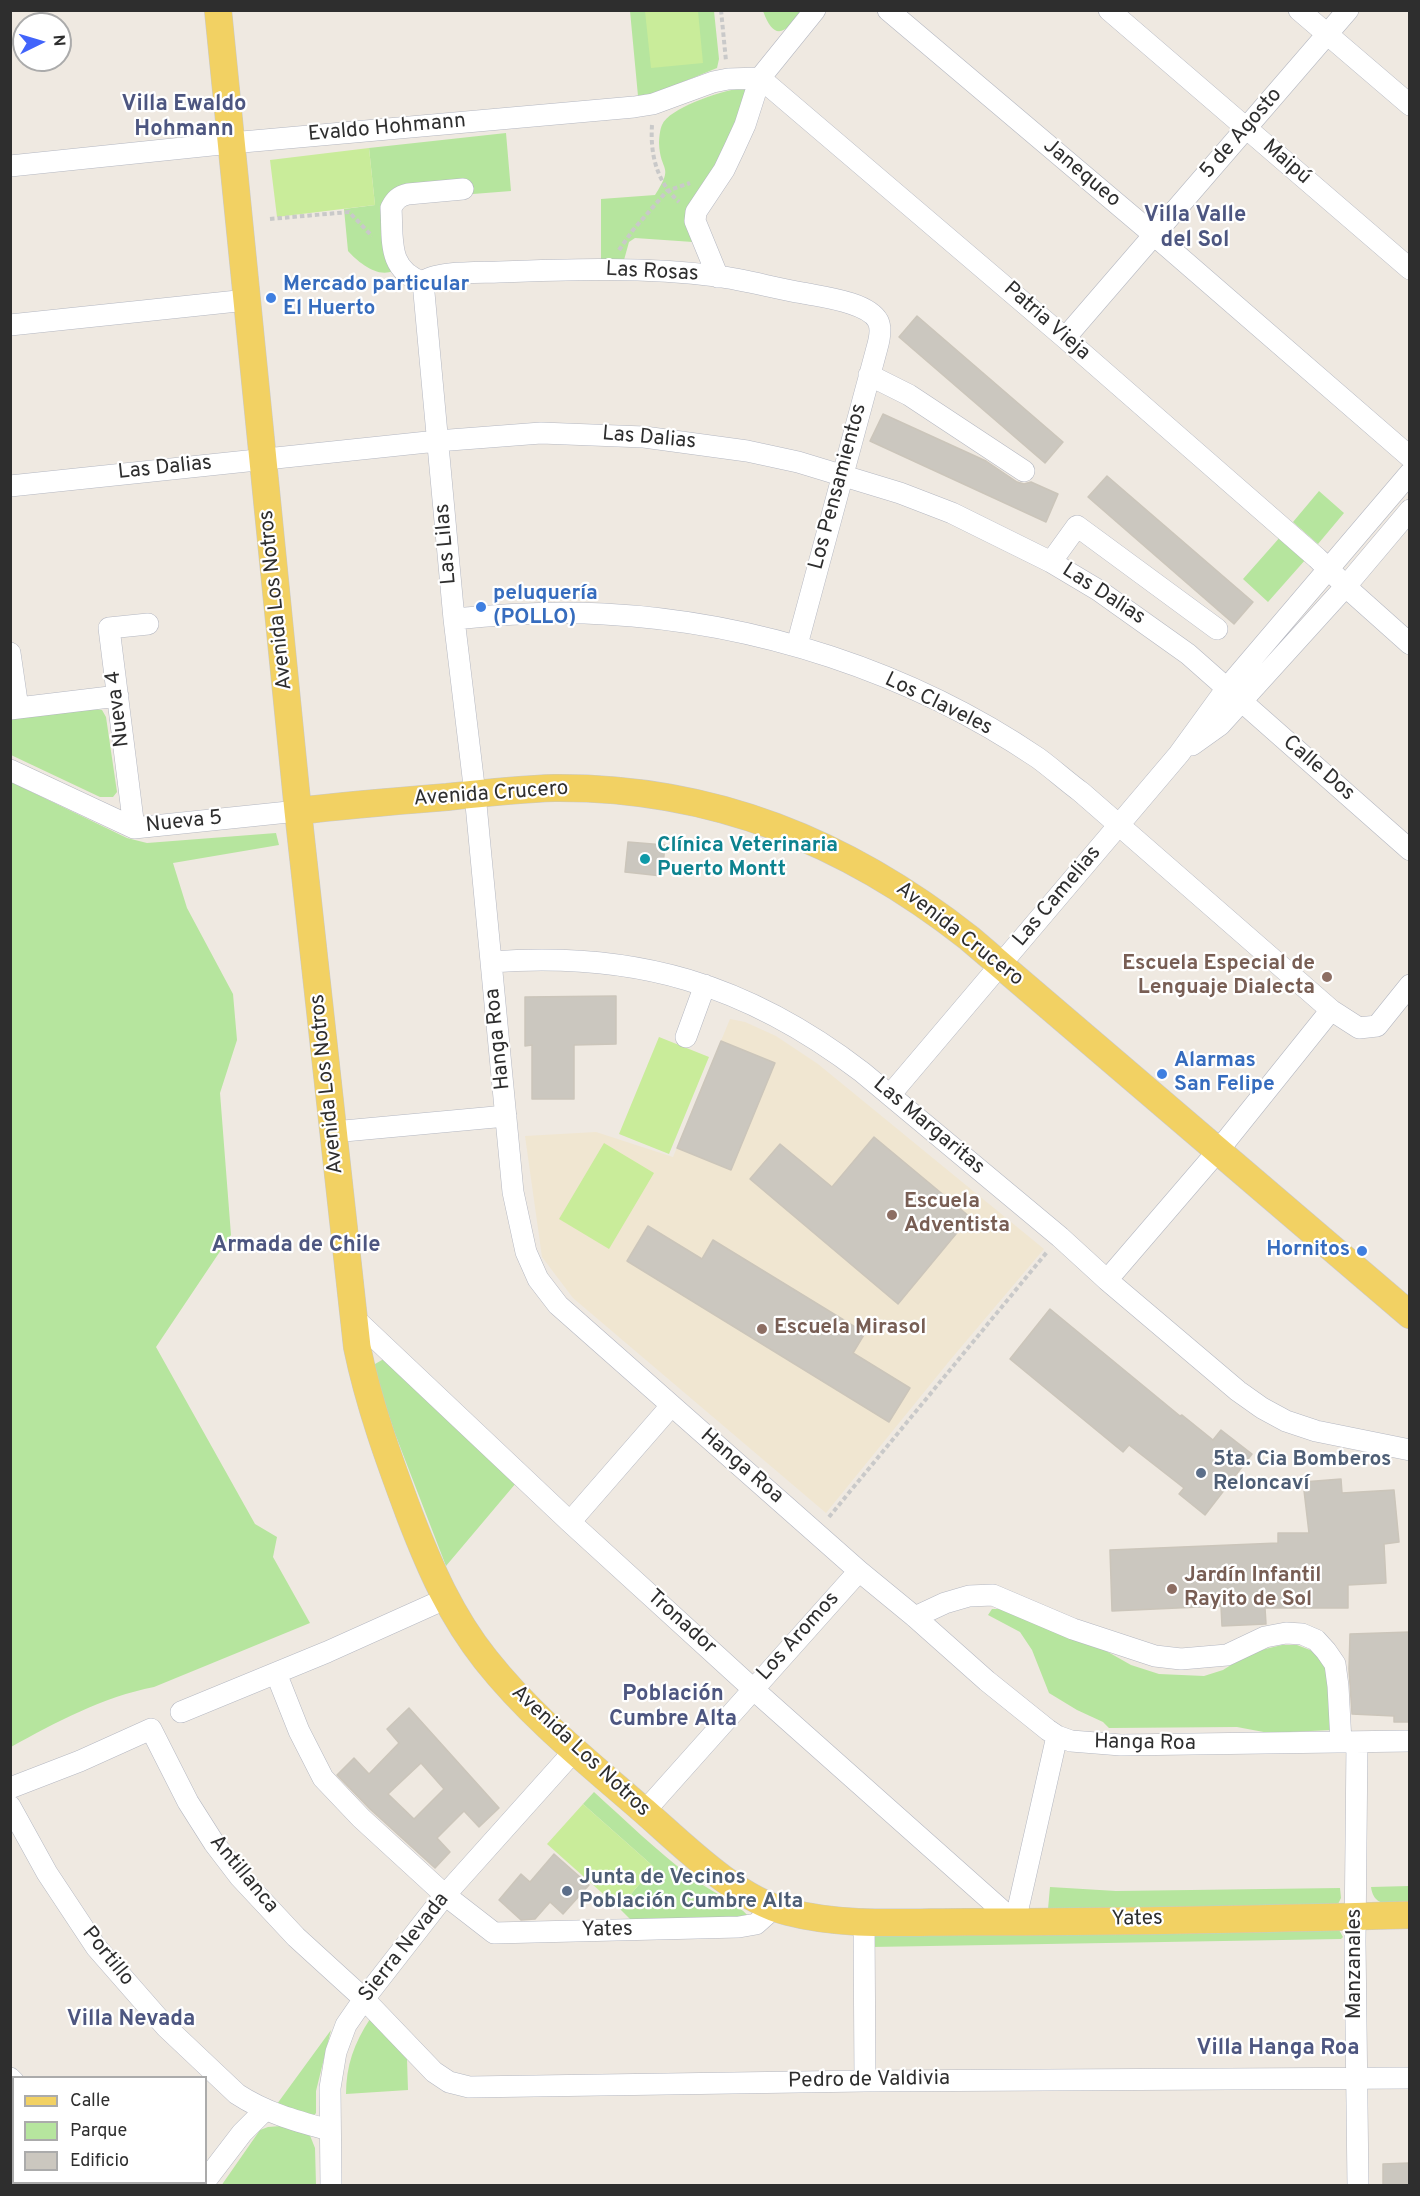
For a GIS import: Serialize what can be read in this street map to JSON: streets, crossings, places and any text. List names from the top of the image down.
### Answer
{
  "streets": {
    "main road": ["Avenida Los Notros", "Avenida Crucero", "Yates"],
    "street": [
      "Evaldo Hohmann",
      "5 de Agosto",
      "Maipú",
      "Janequeo",
      "Las Rosas",
      "Patria Vieja",
      "Las Dalias",
      "Los Pensamientos",
      "Las Lilas",
      "Los Claveles",
      "Nueva 4",
      "Calle Dos",
      "Nueva 5",
      "Las Camelias",
      "Hanga Roa",
      "Las Margaritas",
      "Tronador",
      "Los Aromos",
      "Antillanca",
      "Sierra Nevada",
      "Portillo",
      "Manzanales",
      "Pedro de Valdivia"
    ]
  },
  "crossings": [
    ["Evaldo Hohmann", "Patria Vieja"],
    ["Evaldo Hohmann", "Avenida Los Notros"],
    ["5 de Agosto", "Maipú"],
    ["5 de Agosto", "Janequeo"],
    ["5 de Agosto", "Patria Vieja"],
    ["Las Rosas", "Los Pensamientos"],
    ["Las Rosas", "Las Lilas"],
    ["Patria Vieja", "Las Camelias"],
    ["Las Dalias", "Los Pensamientos"],
    ["Las Dalias", "Las Lilas"],
    ["Las Dalias", "Avenida Los Notros"],
    ["Las Dalias", "Calle Dos"],
    ["Las Dalias", "Las Camelias"],
    ["Los Pensamientos", "Los Claveles"],
    ["Las Lilas", "Los Claveles"],
    ["Las Lilas", "Avenida Crucero"],
    ["Las Lilas", "Hanga Roa"],
    ["Avenida Los Notros", "Avenida Crucero"],
    ["Avenida Los Notros", "Nueva 5"],
    ["Avenida Los Notros", "Tronador"],
    ["Avenida Los Notros", "Los Aromos"],
    ["Avenida Los Notros", "Yates"],
    ["Avenida Los Notros", "Sierra Nevada"],
    ["Los Claveles", "Las Camelias"],
    ["Nueva 4", "Nueva 5"],
    ["Calle Dos", "Las Camelias"],
    ["Avenida Crucero", "Nueva 5"],
    ["Avenida Crucero", "Las Camelias"],
    ["Avenida Crucero", "Hanga Roa"],
    ["Las Camelias", "Las Margaritas"],
    ["Hanga Roa", "Las Margaritas"],
    ["Hanga Roa", "Los Aromos"],
    ["Hanga Roa", "Manzanales"],
    ["Tronador", "Los Aromos"],
    ["Tronador", "Yates"],
    ["Antillanca", "Sierra Nevada"],
    ["Antillanca", "Pedro de Valdivia"],
    ["Yates", "Sierra Nevada"],
    ["Yates", "Manzanales"],
    ["Sierra Nevada", "Portillo"],
    ["Sierra Nevada", "Pedro de Valdivia"],
    ["Manzanales", "Pedro de Valdivia"]
  ],
  "districts": [
    "Villa Ewaldo Hohmann",
    "Villa Valle del Sol",
    "Armada de Chile",
    "Población Cumbre Alta",
    "Villa Nevada",
    "Villa Hanga Roa"
  ],
  "places": [
    "Mercado particular El Huerto",
    "peluquería (POLLO)",
    "Clínica Veterinaria Puerto Montt",
    "Escuela Especial de Lenguaje Dialecta",
    "Alarmas San Felipe",
    "Escuela Adventista",
    "Hornitos",
    "Escuela Mirasol",
    "5ta. Cia Bomberos Reloncaví",
    "Jardín Infantil Rayito de Sol",
    "Junta de Vecinos Población Cumbre Alta"
  ],
  "legend": ["Calle", "Parque", "Edificio"],
  "north": "right"
}
